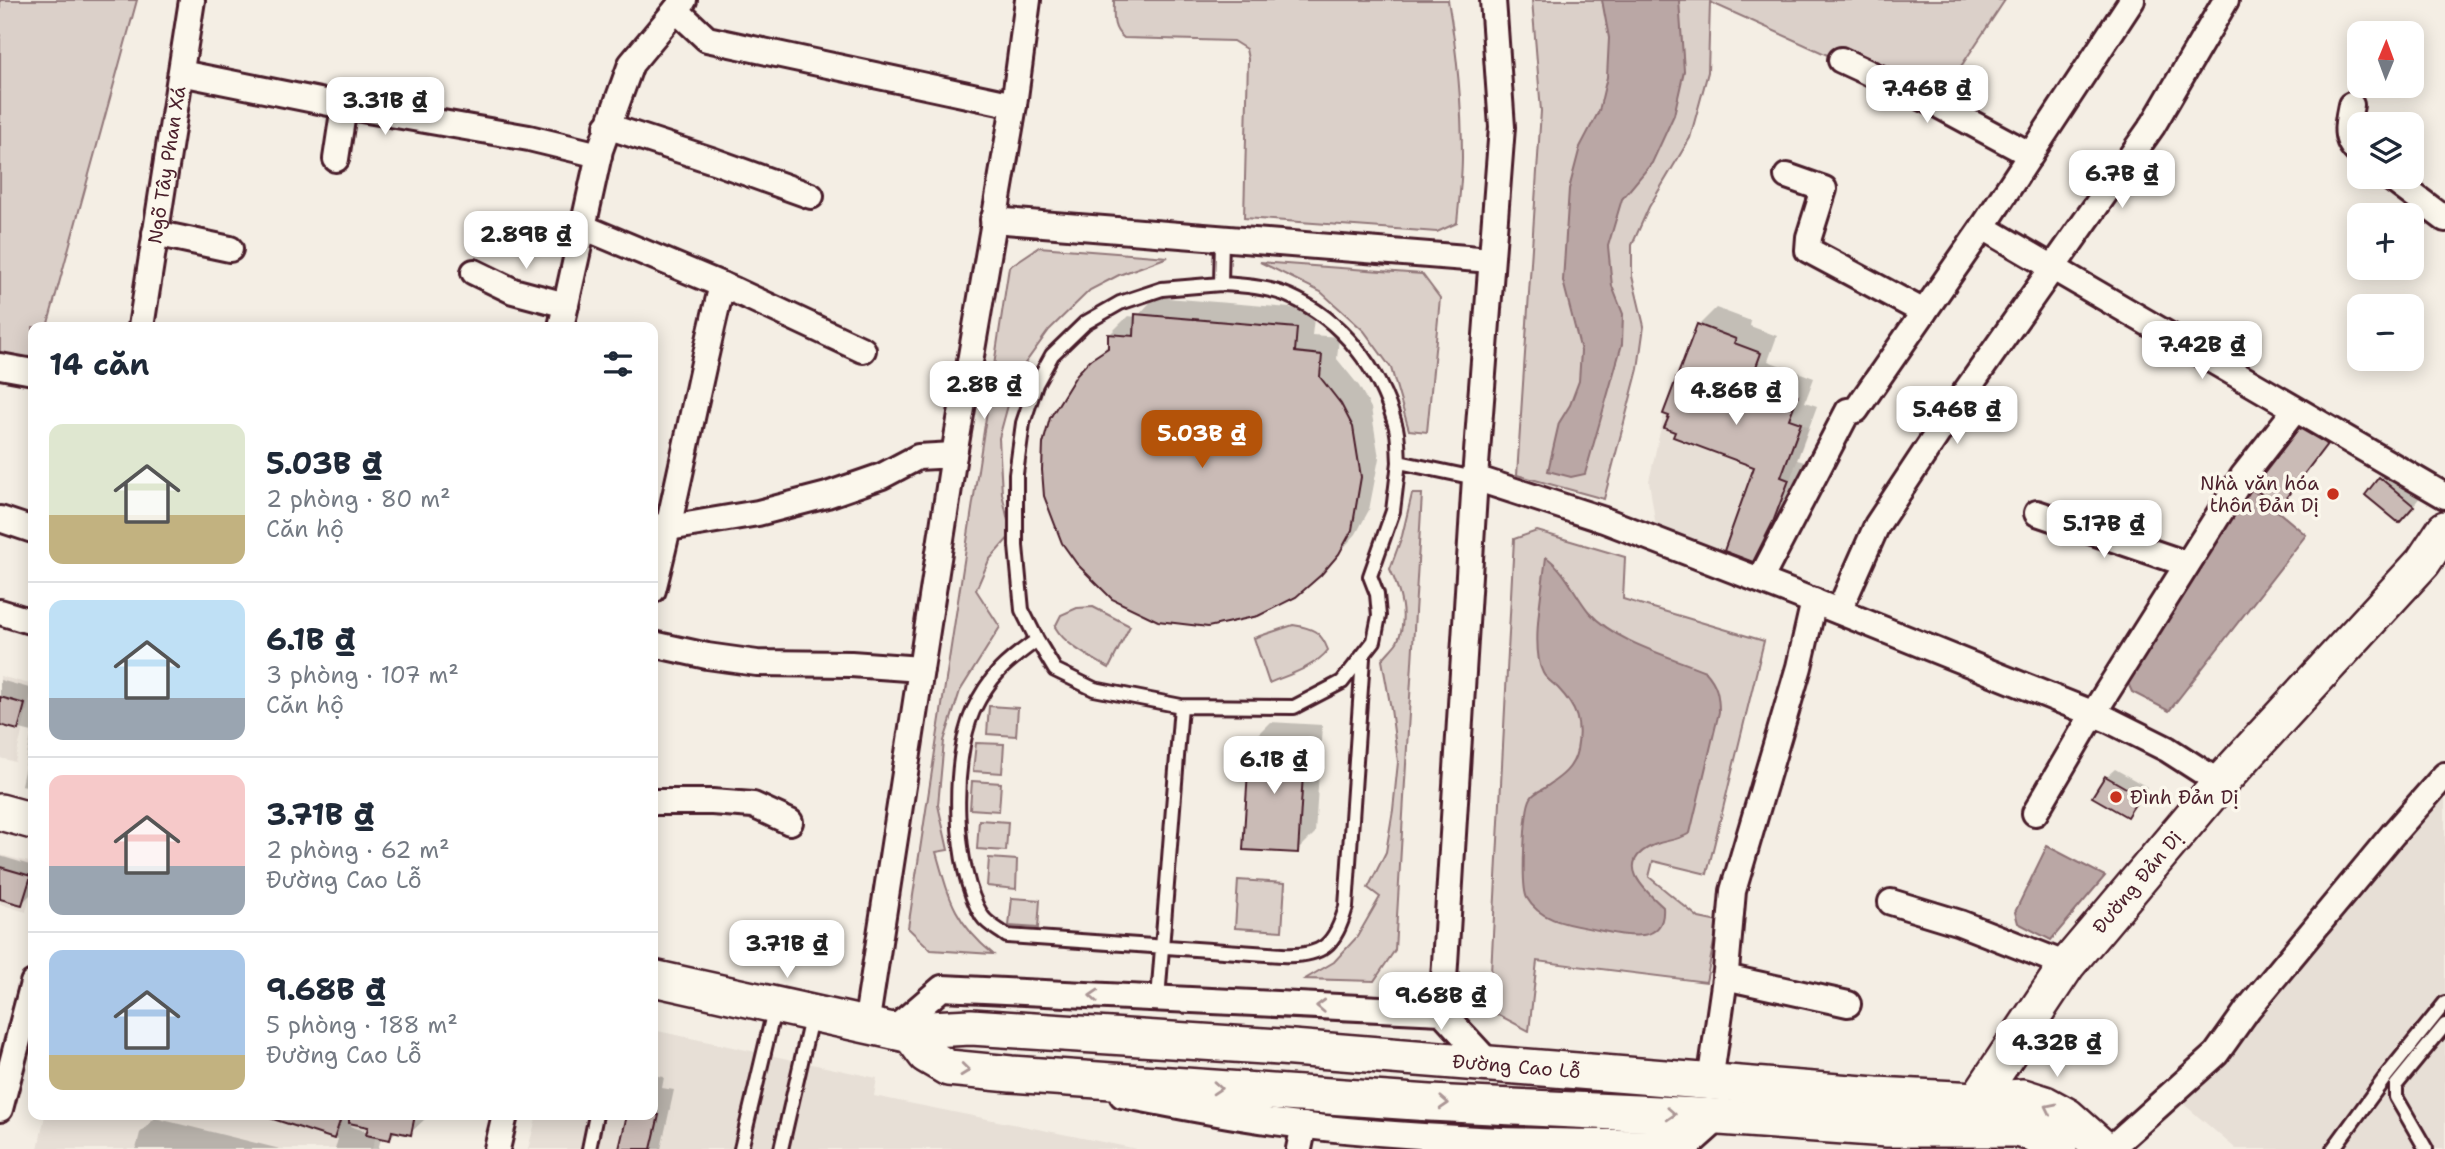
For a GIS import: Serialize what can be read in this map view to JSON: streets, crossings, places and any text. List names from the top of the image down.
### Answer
{
  "streets": {
    "main road": ["Đường Đản Dị", "Đường Cao Lỗ"],
    "street": ["Ngõ Tây Phan Xá"]
  },
  "crossings": [
    ["Đường Đản Dị", "Đường Cao Lỗ"]
  ],
  "places": ["Nhà văn hóa thôn Đản Dị", "Đình Đản Dị"],
  "north": "top",
  "page": {
    "map_buttons": ["+", "−"],
    "price": [
      "7.46B ₫",
      "3.31B ₫",
      "6.7B ₫",
      "2.89B ₫",
      "7.42B ₫",
      "2.8B ₫",
      "4.86B ₫",
      "5.46B ₫",
      "5.03B ₫",
      "5.17B ₫",
      "6.1B ₫",
      "3.71B ₫",
      "9.68B ₫",
      "4.32B ₫"
    ],
    "heading": "14 căn",
    "list": [
      {
        "name": "5.03B ₫",
        "note": "2 phòng · 80 m² · Căn hộ"
      },
      {
        "name": "6.1B ₫",
        "note": "3 phòng · 107 m² · Căn hộ"
      },
      {
        "name": "3.71B ₫",
        "note": "2 phòng · 62 m² · Đường Cao Lỗ"
      },
      {
        "name": "9.68B ₫",
        "note": "5 phòng · 188 m² · Đường Cao Lỗ"
      }
    ]
  }
}
